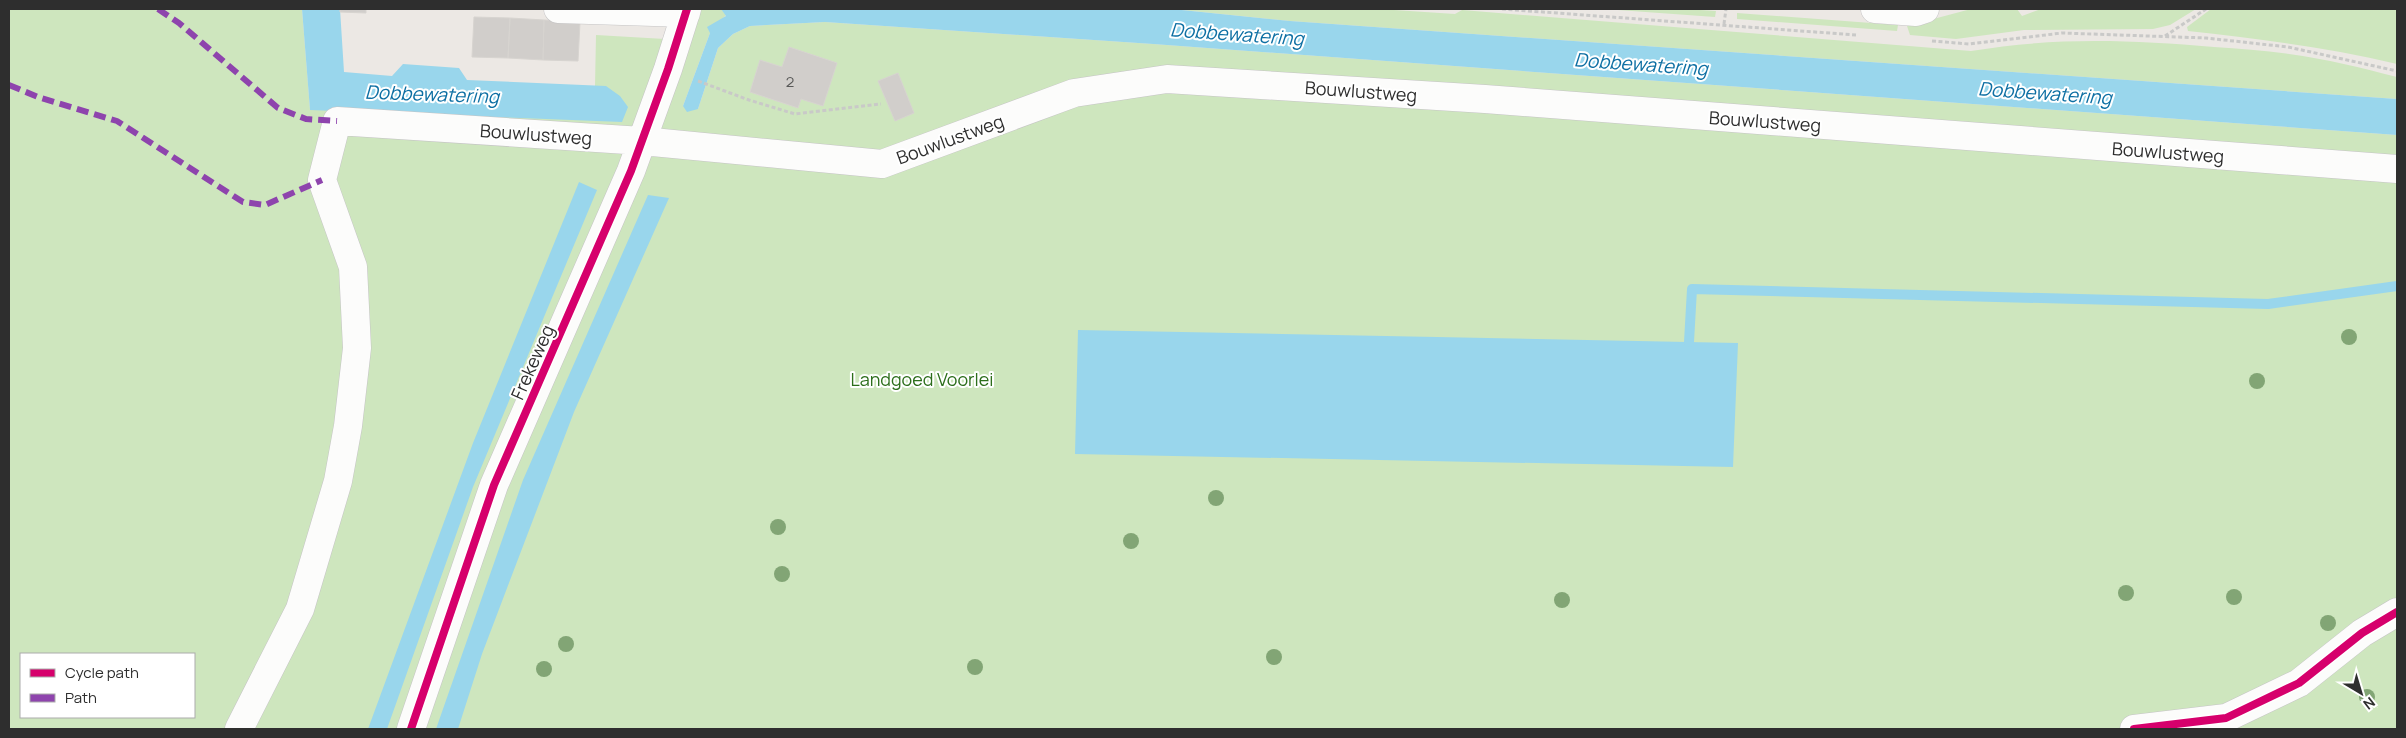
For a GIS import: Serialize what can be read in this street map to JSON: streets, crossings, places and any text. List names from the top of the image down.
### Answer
{
  "streets": {
    "street": ["Bouwlustweg", "Frekeweg"]
  },
  "crossings": [
    ["Bouwlustweg", "Frekeweg"]
  ],
  "water": ["Dobbewatering"],
  "parks": ["Landgoed Voorlei"],
  "house_numbers": ["2"],
  "legend": ["Cycle path", "Path"],
  "north": "bottom right"
}
